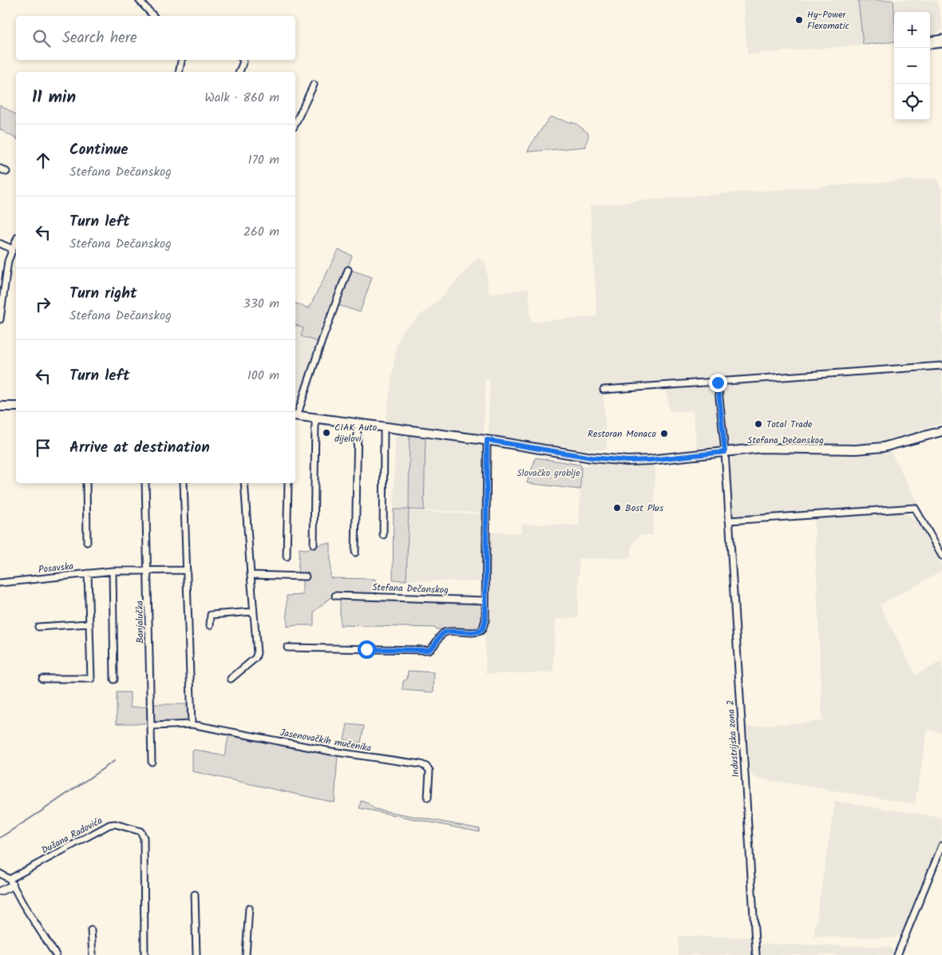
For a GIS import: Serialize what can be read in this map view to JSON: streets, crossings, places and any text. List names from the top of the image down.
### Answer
{
  "streets": {
    "main road": ["Stefana Dečanskog"],
    "street": [
      "Posavska",
      "Banjalučka",
      "Industrijska zona 2",
      "Jasenovačkih mučenika",
      "Dušana Radovića"
    ]
  },
  "crossings": [
    ["Stefana Dečanskog", "Industrijska zona 2"],
    ["Banjalučka", "Jasenovačkih mučenika"]
  ],
  "parks": ["Slovačko groblje"],
  "places": [
    "Hy-Power Flexomatic",
    "Total Trade",
    "CIAK Auto dijelovi",
    "Restoran Monaco",
    "Bost Plus"
  ],
  "page": {
    "map_buttons": ["+", "−"],
    "search": "Search here",
    "heading": ["11 min", "Walk · 860 m"],
    "list": [
      ["Continue", "Stefana Dečanskog", "170 m"],
      ["Turn left", "Stefana Dečanskog", "260 m"],
      ["Turn right", "Stefana Dečanskog", "330 m"],
      ["Turn left", "100 m"],
      "Arrive at destination"
    ]
  }
}
